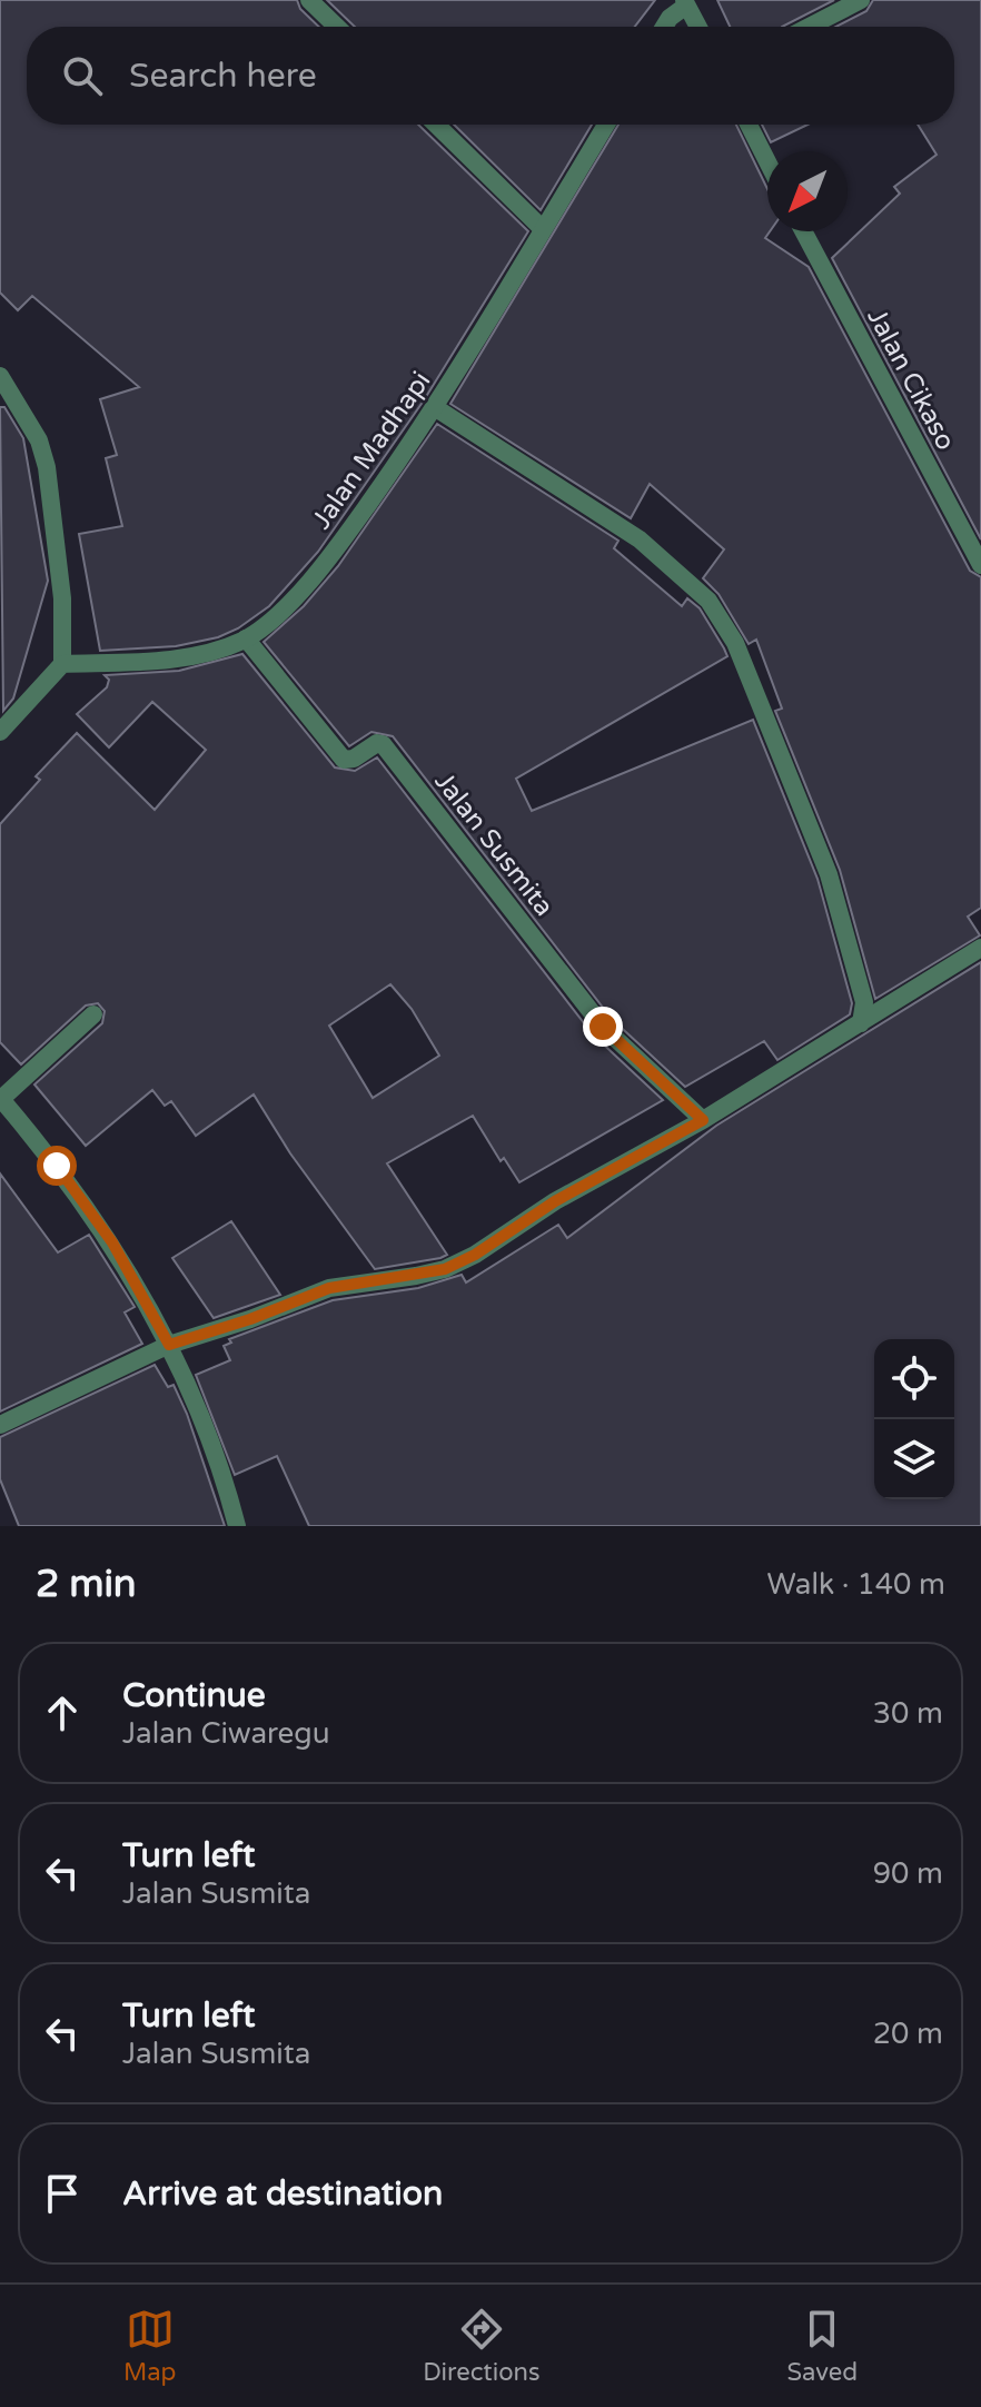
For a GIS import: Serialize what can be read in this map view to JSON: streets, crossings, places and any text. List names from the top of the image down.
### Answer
{
  "streets": {
    "street": ["Jalan Cikaso", "Jalan Madhapi", "Jalan Susmita"]
  },
  "crossings": [
    ["Jalan Madhapi", "Jalan Susmita"]
  ],
  "north": "bottom left",
  "page": {
    "search": "Search here",
    "heading": ["2 min", "Walk · 140 m"],
    "list": [
      ["Continue", "Jalan Ciwaregu", "30 m"],
      ["Turn left", "Jalan Susmita", "90 m"],
      ["Turn left", "Jalan Susmita", "20 m"],
      "Arrive at destination"
    ],
    "nav": ["Map", "Directions", "Saved"]
  }
}
